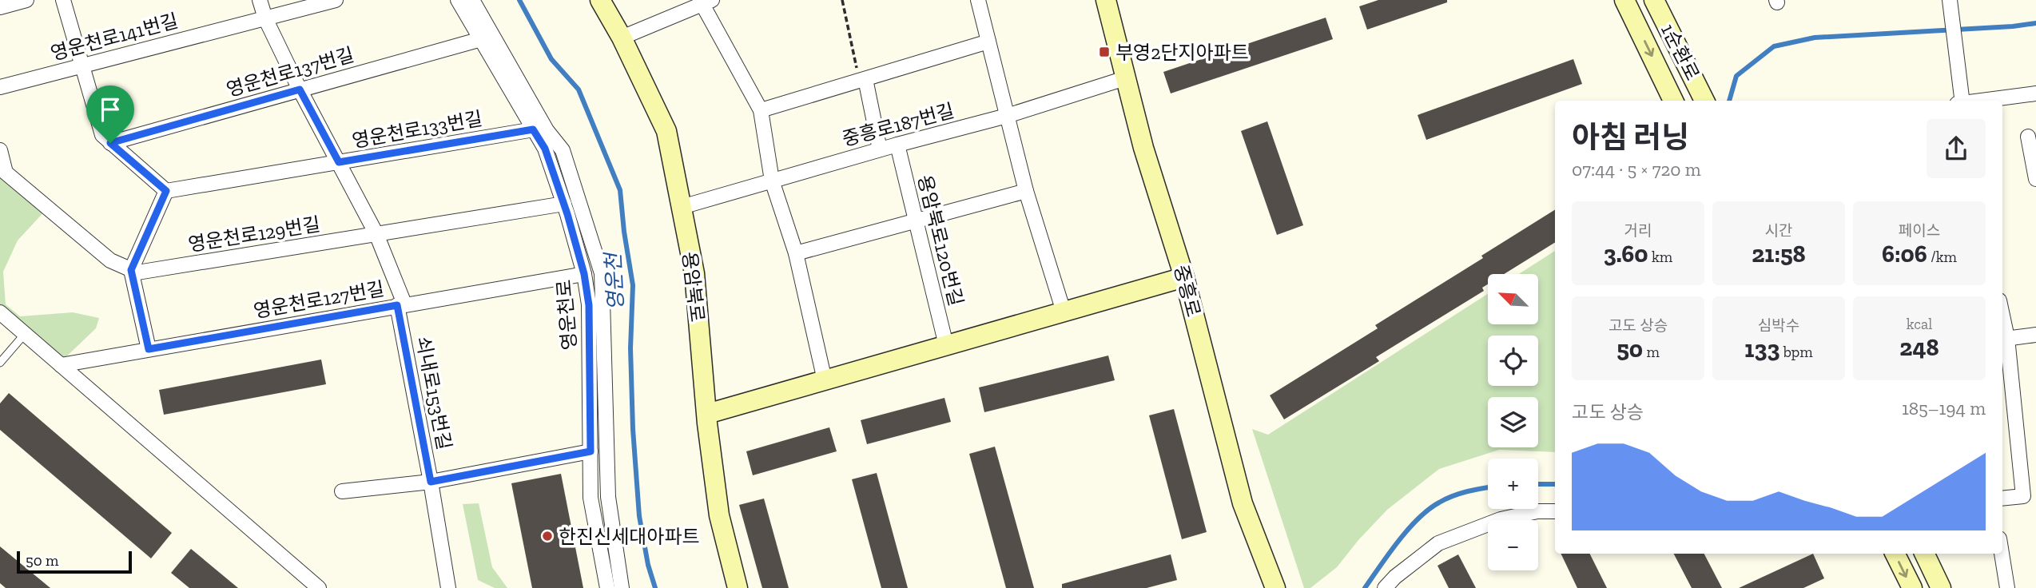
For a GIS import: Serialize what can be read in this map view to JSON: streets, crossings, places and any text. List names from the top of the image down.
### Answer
{
  "streets": {
    "street": [
      "영운천로141번길",
      "1순환로",
      "영운천로137번길",
      "중흥로187번길",
      "영운천로133번길",
      "영운천로129번길",
      "용암북로120번길",
      "용암북로",
      "중흥로",
      "영운천로127번길",
      "영운천로",
      "쇠내로153번길"
    ]
  },
  "crossings": [
    ["영운천로141번길", "쇠내로153번길"],
    ["영운천로137번길", "영운천로"],
    ["영운천로137번길", "쇠내로153번길"],
    ["중흥로187번길", "용암북로120번길"],
    ["중흥로187번길", "용암북로"],
    ["중흥로187번길", "중흥로"],
    ["영운천로133번길", "영운천로"],
    ["영운천로133번길", "쇠내로153번길"],
    ["영운천로129번길", "영운천로"],
    ["영운천로129번길", "쇠내로153번길"],
    ["영운천로127번길", "영운천로"],
    ["영운천로127번길", "쇠내로153번길"]
  ],
  "water": ["영운천"],
  "places": {
    "transit": ["부영2단지아파트"],
    "other": ["한진신세대아파트"]
  },
  "scale_bar": "50 m",
  "north": "top left",
  "page": {
    "heading": ["아침 러닝", "07:44 · 5 × 720 m"],
    "stats": [
      ["거리", "3.60 km"],
      ["시간", "21:58"],
      ["페이스", "6:06 /km"],
      ["고도 상승", "50 m"],
      ["심박수", "133 bpm"],
      ["kcal", "248"]
    ],
    "map_buttons": ["+", "−"],
    "chart": ["고도 상승", "185–194 m"],
    "scale": "50 m"
  }
}
